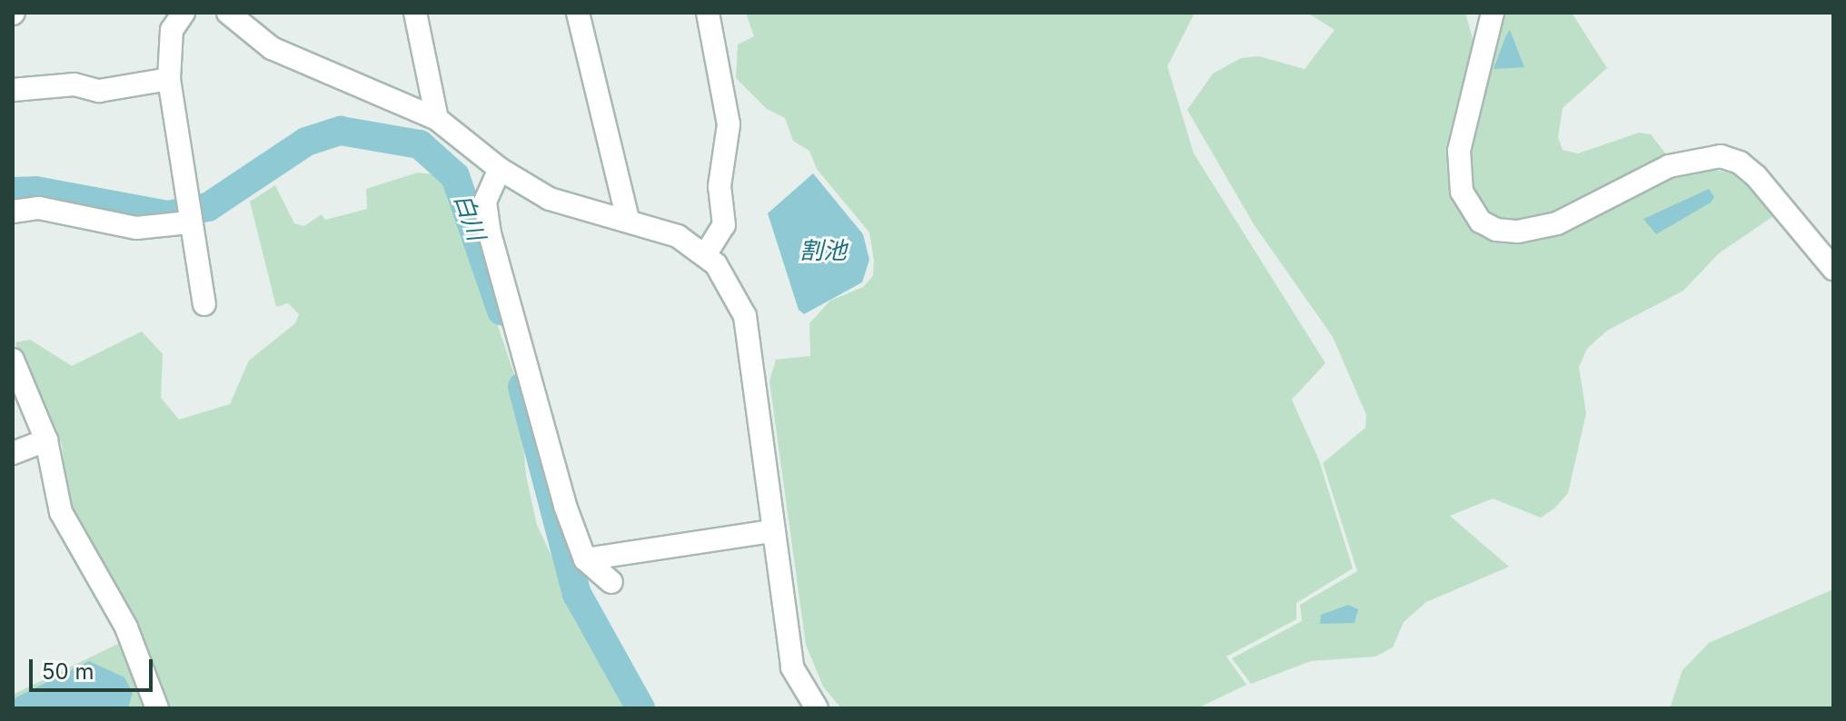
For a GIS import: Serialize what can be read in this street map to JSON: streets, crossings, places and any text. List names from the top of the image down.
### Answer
{
  "water": ["白川", "割池"],
  "scale_bar": "50 m"
}
